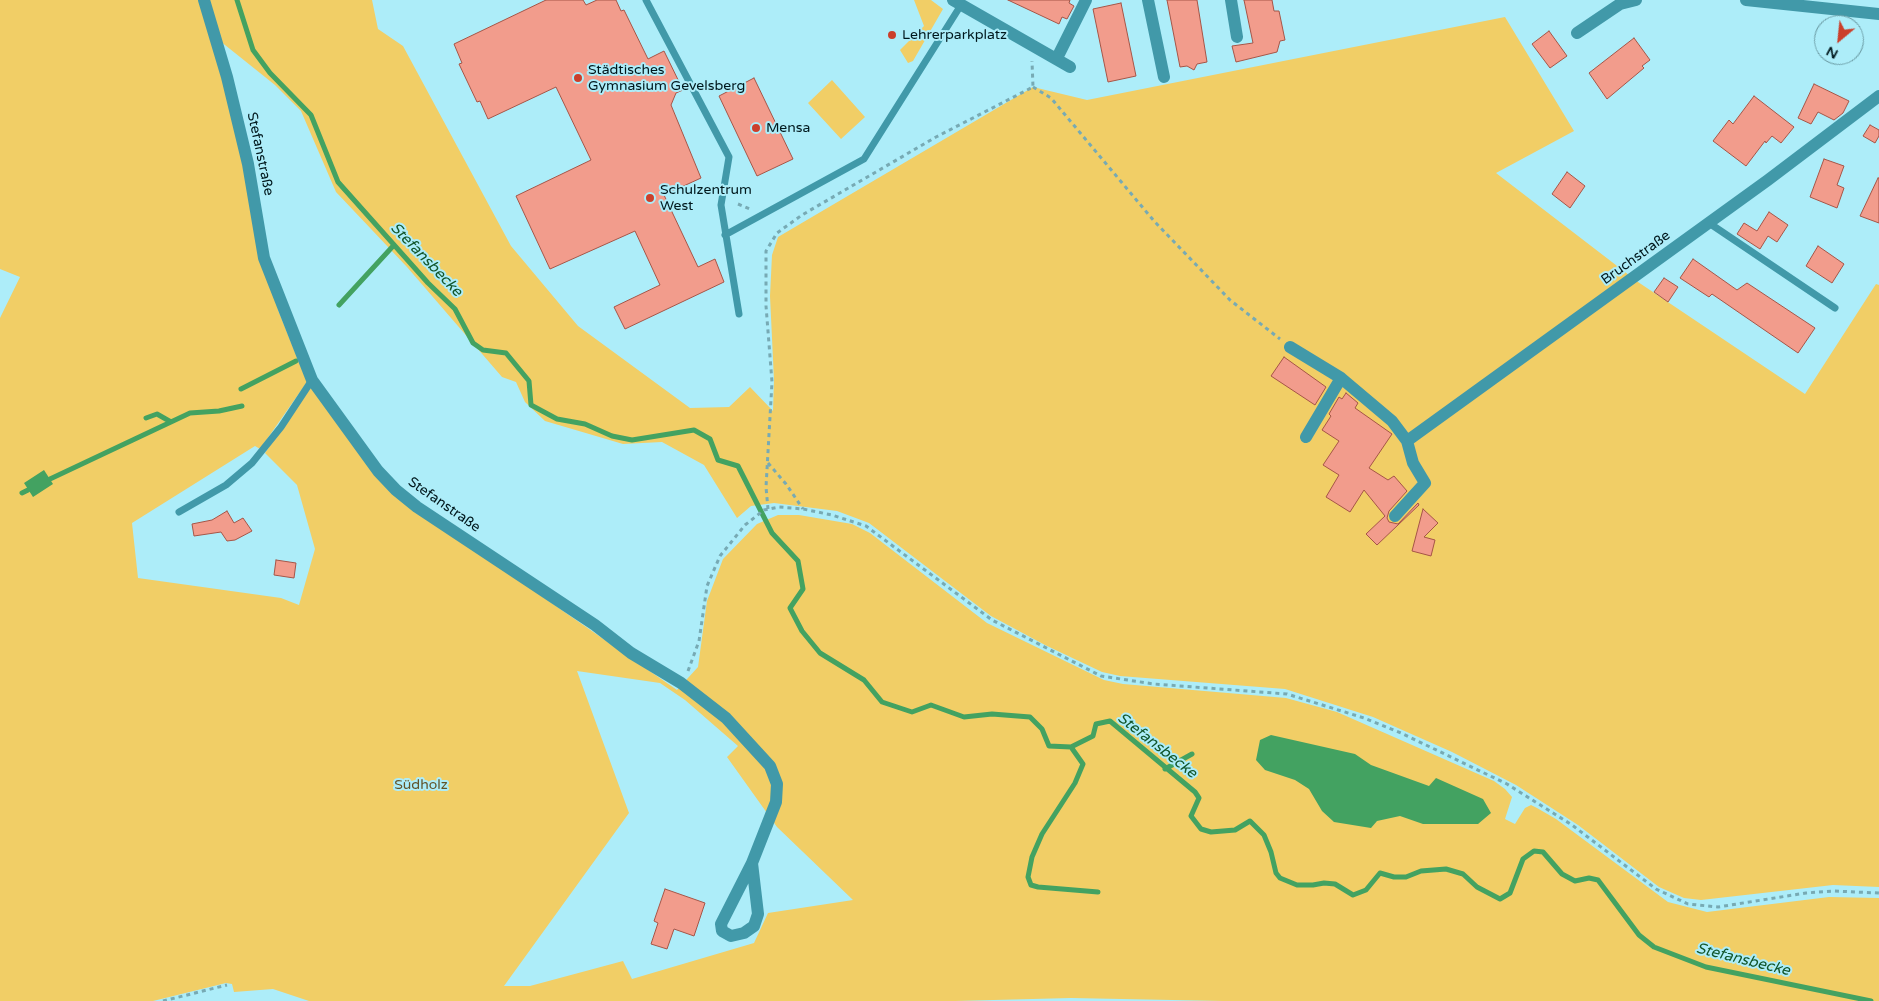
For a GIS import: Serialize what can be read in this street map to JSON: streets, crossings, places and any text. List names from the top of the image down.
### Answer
{
  "streets": {
    "street": ["Stefanstraße", "Bruchstraße"]
  },
  "water": ["Stefansbecke"],
  "parks": ["Südholz"],
  "places": [
    "Lehrerparkplatz",
    "Städtisches Gymnasium Gevelsberg",
    "Mensa",
    "Schulzentrum West"
  ],
  "north": "bottom left"
}
